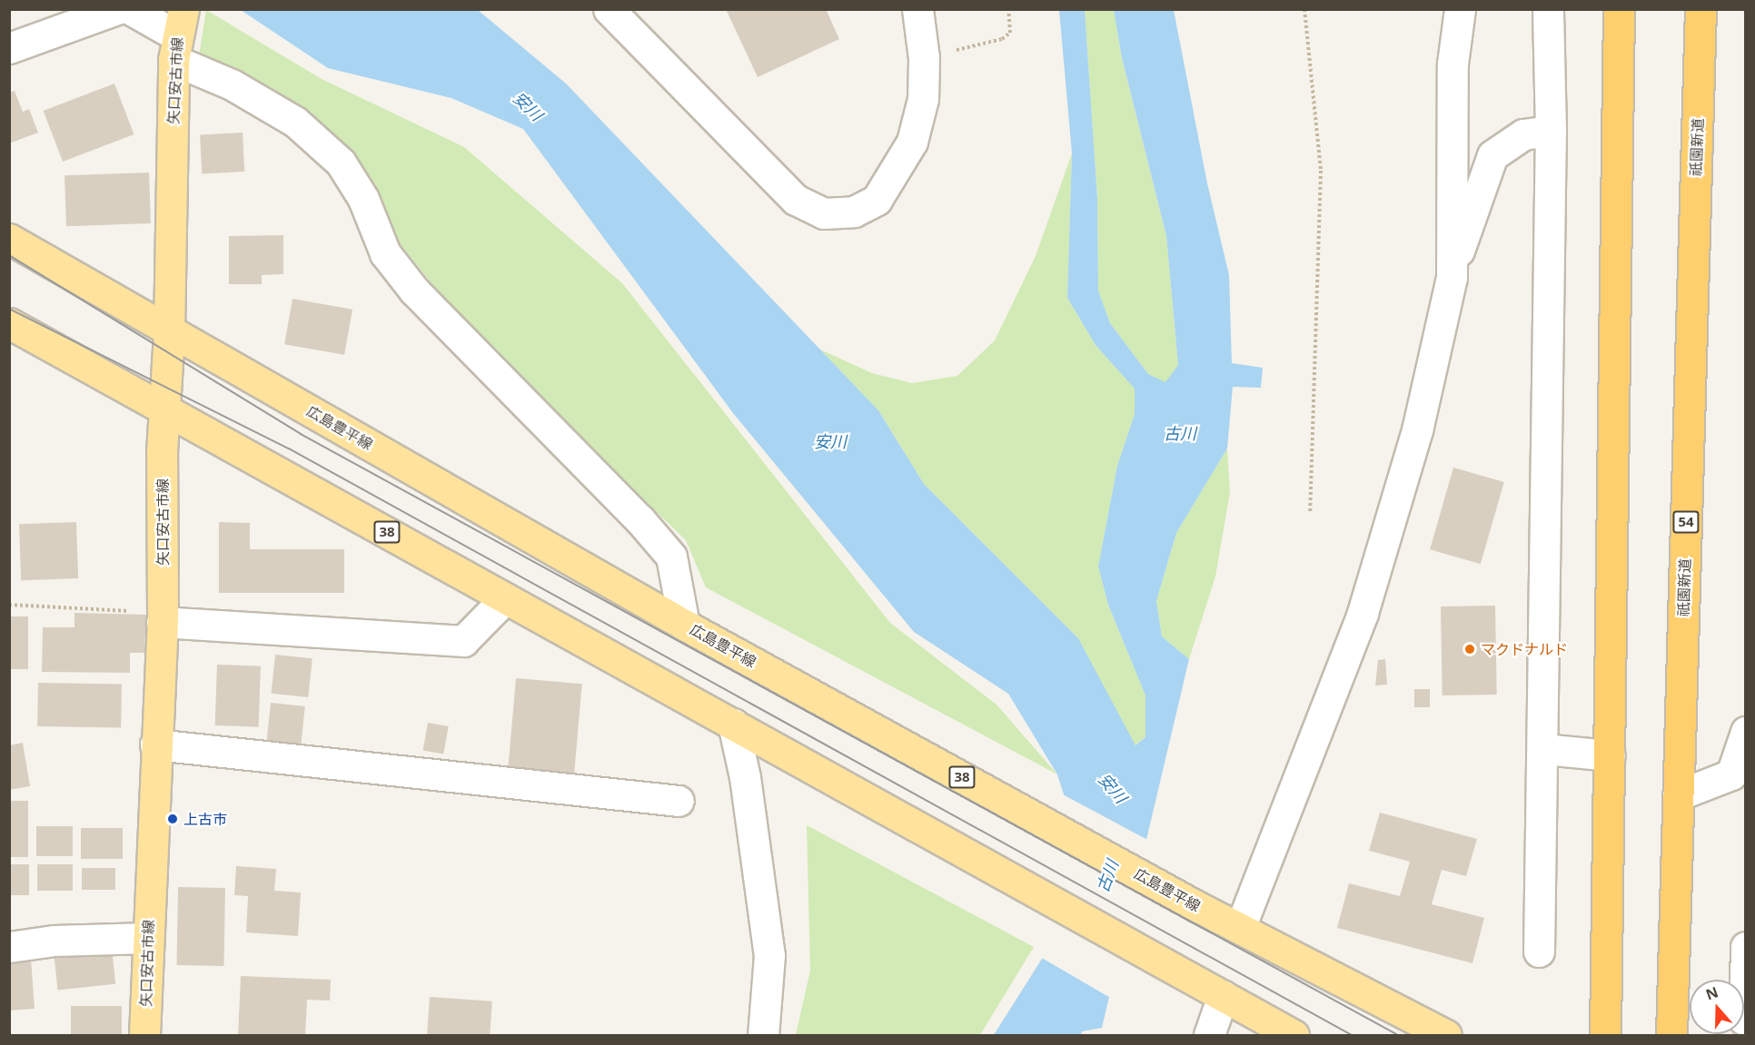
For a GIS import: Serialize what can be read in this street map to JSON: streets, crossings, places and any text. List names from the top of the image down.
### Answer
{
  "streets": {
    "highway": ["祇園新道", "54"],
    "main road": ["矢口安古市線", "広島豊平線", "38"]
  },
  "crossings": [
    ["矢口安古市線", "広島豊平線"],
    ["矢口安古市線", "38"]
  ],
  "water": ["安川", "古川"],
  "places": ["マクドナルド", "上古市"],
  "north": "top"
}
